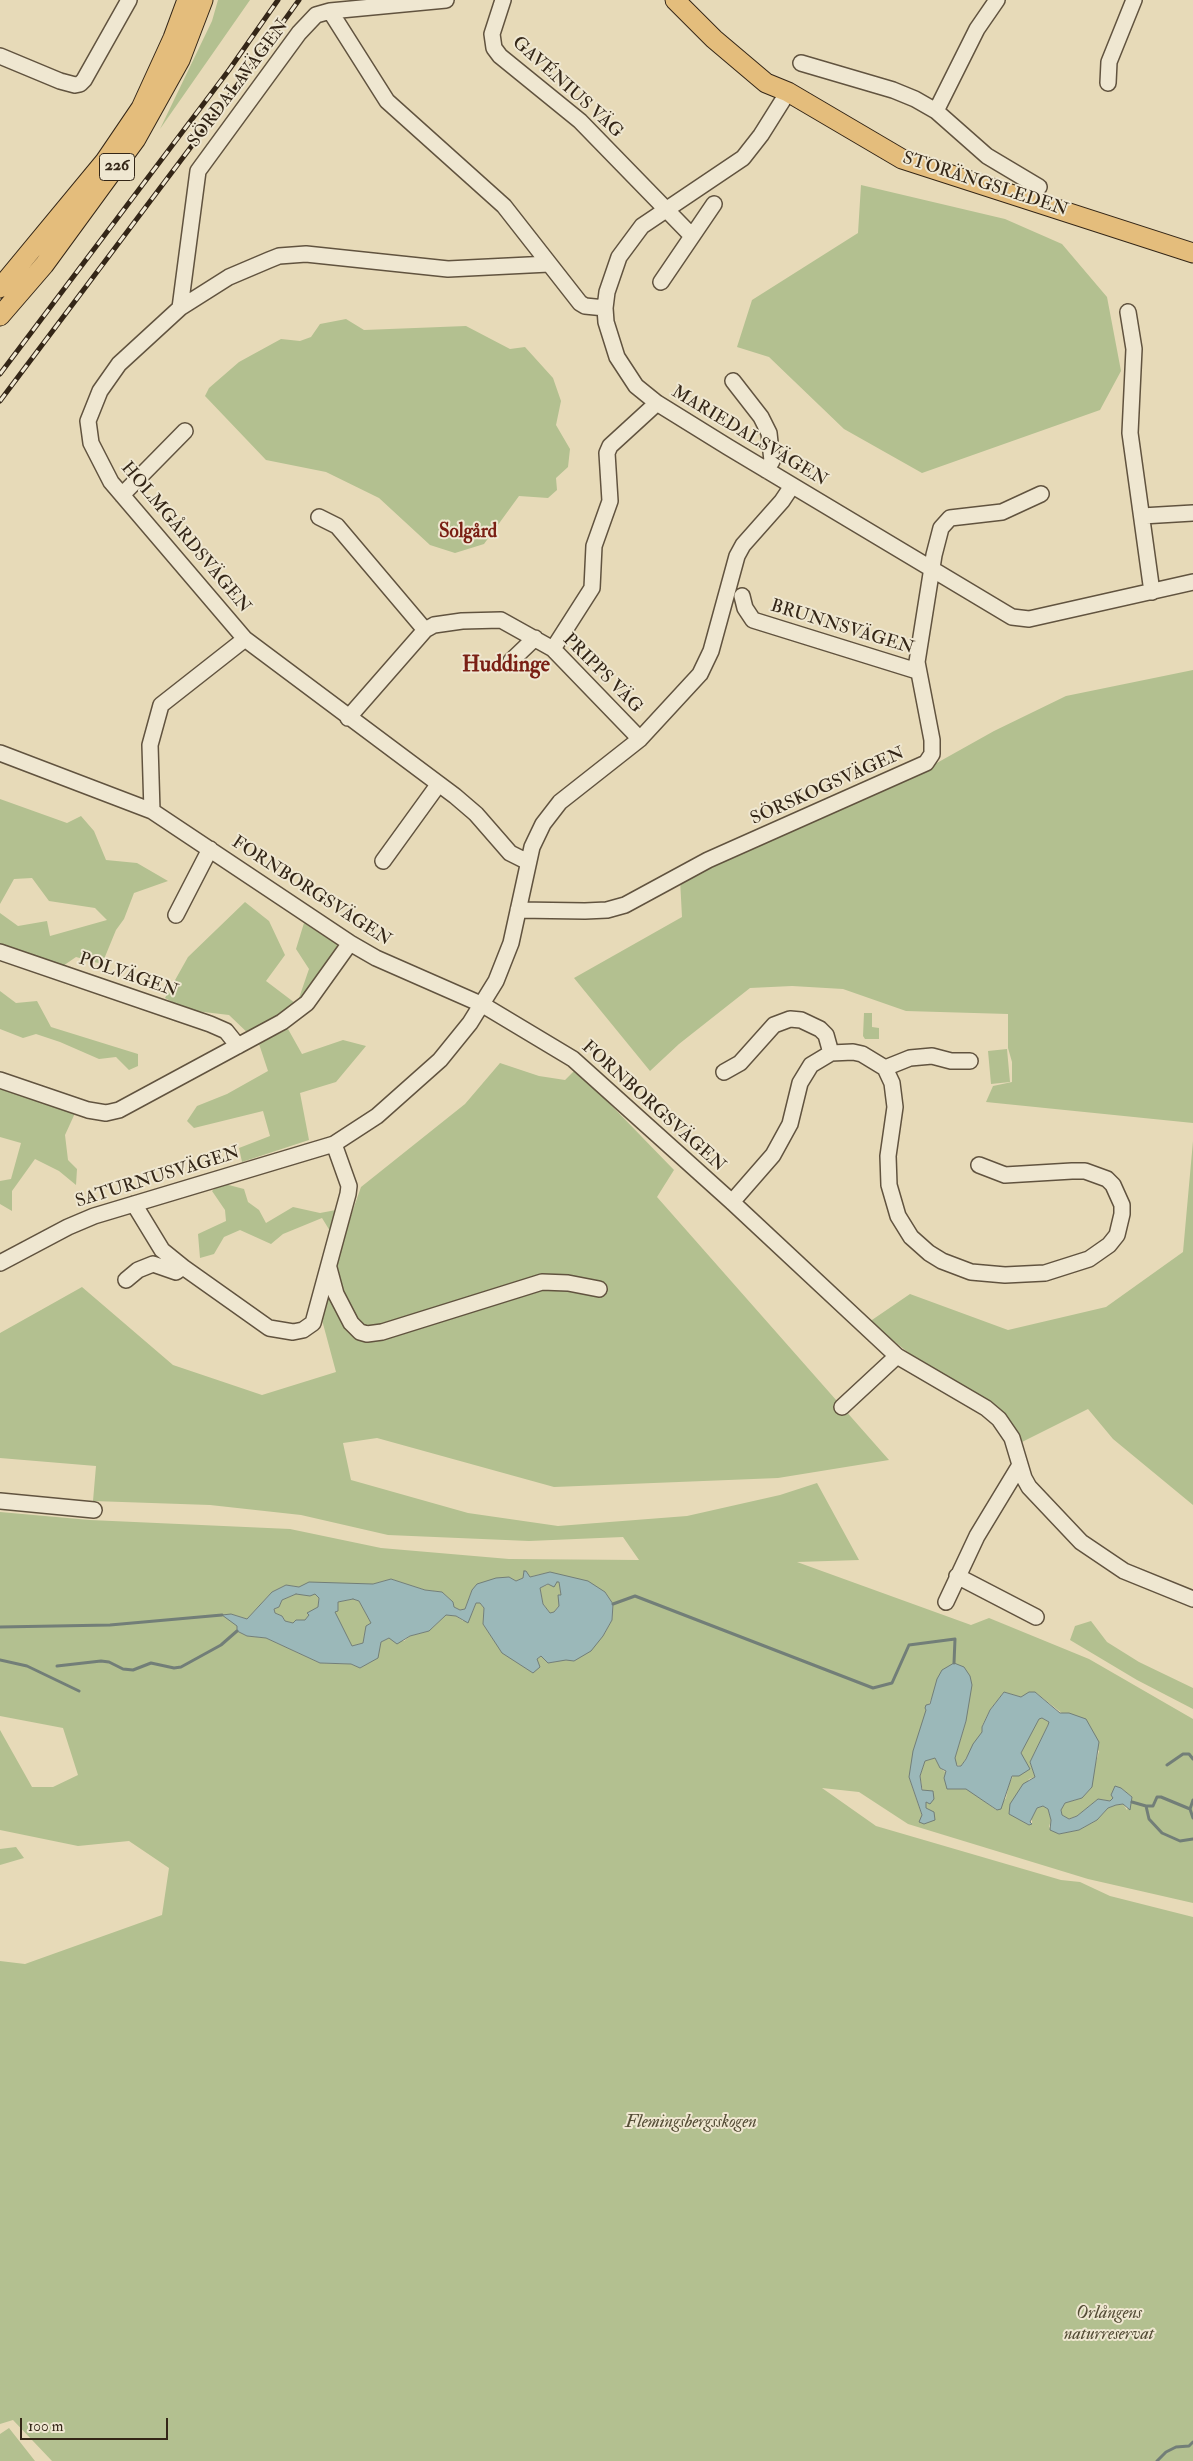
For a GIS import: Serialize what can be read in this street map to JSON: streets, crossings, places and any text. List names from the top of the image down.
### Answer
{
  "streets": {
    "main road": ["226", "STORÄNGSLEDEN"],
    "street": [
      "SÖRDALAVÄGEN",
      "GAVÉNIUS VÄG",
      "MARIEDALSVÄGEN",
      "HOLMGÅRDSVÄGEN",
      "BRUNNSVÄGEN",
      "PRIPPS VÄG",
      "SÖRSKOGSVÄGEN",
      "FORNBORGSVÄGEN",
      "POLVÄGEN",
      "SATURNUSVÄGEN"
    ]
  },
  "crossings": [
    ["SÖRDALAVÄGEN", "HOLMGÅRDSVÄGEN"],
    ["GAVÉNIUS VÄG", "MARIEDALSVÄGEN"],
    ["STORÄNGSLEDEN", "MARIEDALSVÄGEN"],
    ["MARIEDALSVÄGEN", "SÖRSKOGSVÄGEN"],
    ["MARIEDALSVÄGEN", "SATURNUSVÄGEN"],
    ["HOLMGÅRDSVÄGEN", "SATURNUSVÄGEN"],
    ["BRUNNSVÄGEN", "SÖRSKOGSVÄGEN"],
    ["PRIPPS VÄG", "SATURNUSVÄGEN"],
    ["SÖRSKOGSVÄGEN", "SATURNUSVÄGEN"],
    ["FORNBORGSVÄGEN", "SATURNUSVÄGEN"]
  ],
  "districts": ["Solgård", "Huddinge"],
  "parks": ["Flemingsbergsskogen", "Orlångens naturreservat"],
  "scale_bar": "100 m"
}
